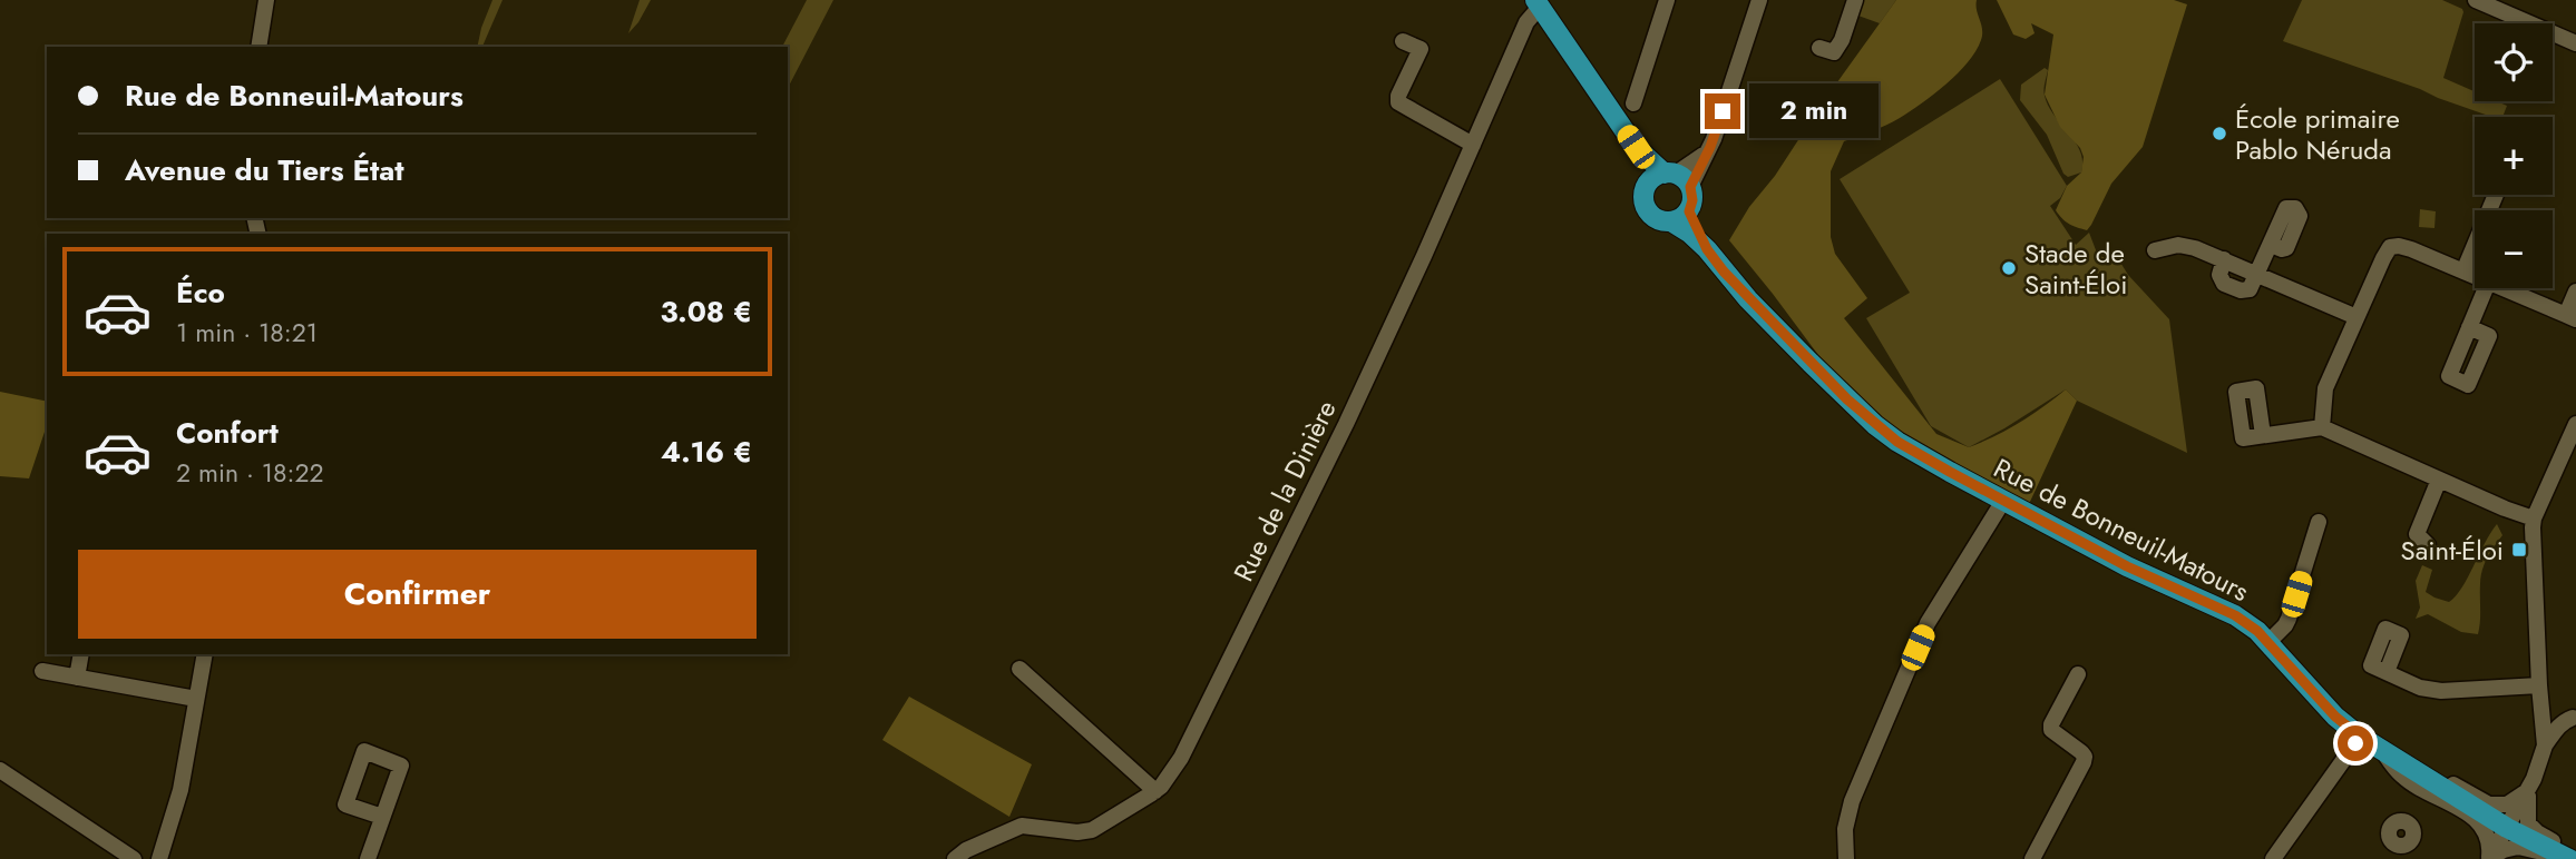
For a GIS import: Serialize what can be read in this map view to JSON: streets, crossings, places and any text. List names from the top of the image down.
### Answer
{
  "streets": {
    "main road": ["Rue de Bonneuil-Matours"],
    "street": ["Rue de la Dinière"]
  },
  "places": {
    "other": ["École primaire Pablo Néruda", "Stade de Saint-Éloi"],
    "transit": ["Saint-Éloi"]
  },
  "page": {
    "map_buttons": ["+", "−"],
    "banner": ["Rue de Bonneuil-Matours", "Avenue du Tiers État"],
    "bubble": "2 min",
    "list": [
      {
        "name": "Éco",
        "note": "1 min · 18:21",
        "value": "3.08 €"
      },
      {
        "name": "Confort",
        "note": "2 min · 18:22",
        "value": "4.16 €"
      }
    ],
    "buttons": "Confirmer"
  }
}
